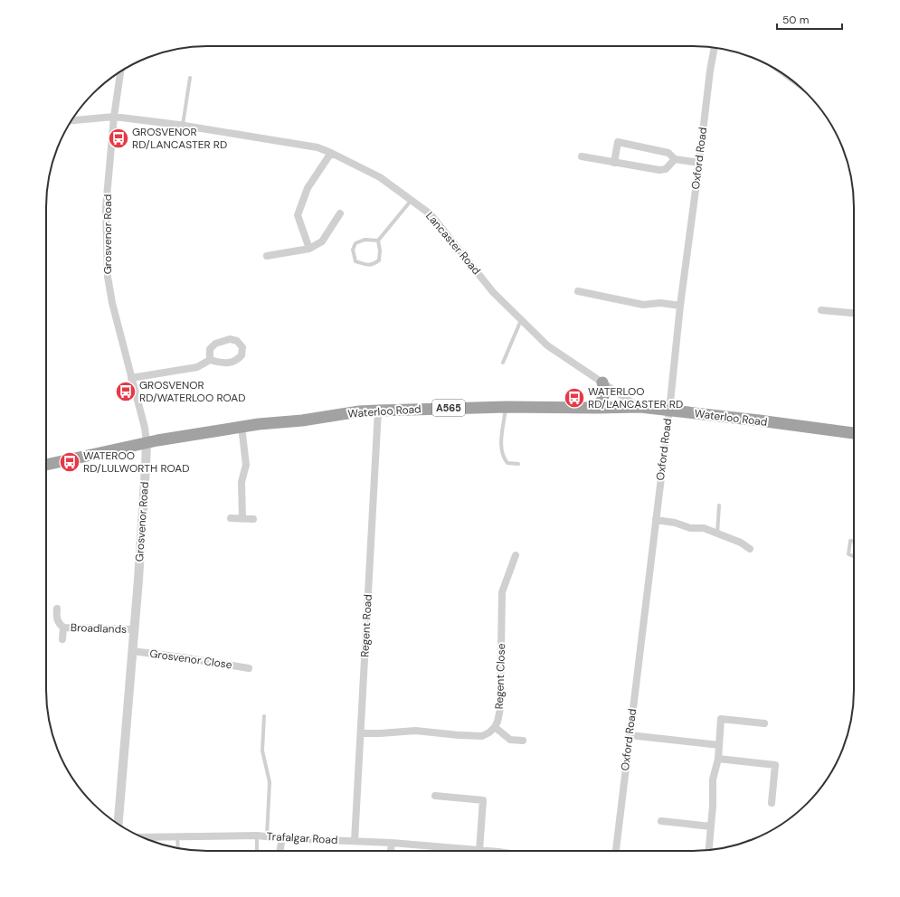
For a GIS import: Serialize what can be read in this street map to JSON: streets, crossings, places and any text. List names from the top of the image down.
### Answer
{
  "streets": {
    "highway": ["A565", "Waterloo Road"],
    "street": [
      "Oxford Road",
      "Grosvenor Road",
      "Lancaster Road",
      "Regent Road",
      "Broadlands",
      "Grosvenor Close",
      "Regent Close",
      "Trafalgar Road"
    ]
  },
  "crossings": [
    ["Oxford Road", "Waterloo Road"],
    ["Grosvenor Road", "Lancaster Road"],
    ["Grosvenor Road", "Waterloo Road"],
    ["Grosvenor Road", "Broadlands"],
    ["Grosvenor Road", "Grosvenor Close"],
    ["Lancaster Road", "Waterloo Road"],
    ["Waterloo Road", "Regent Road"],
    ["Regent Road", "Trafalgar Road"]
  ],
  "places": {
    "bus stop": [
      "GROSVENOR RD/LANCASTER RD",
      "GROSVENOR RD/WATERLOO ROAD",
      "WATERLOO RD/LANCASTER RD",
      "WATEROO RD/LULWORTH ROAD"
    ]
  },
  "scale_bar": "50 m"
}
